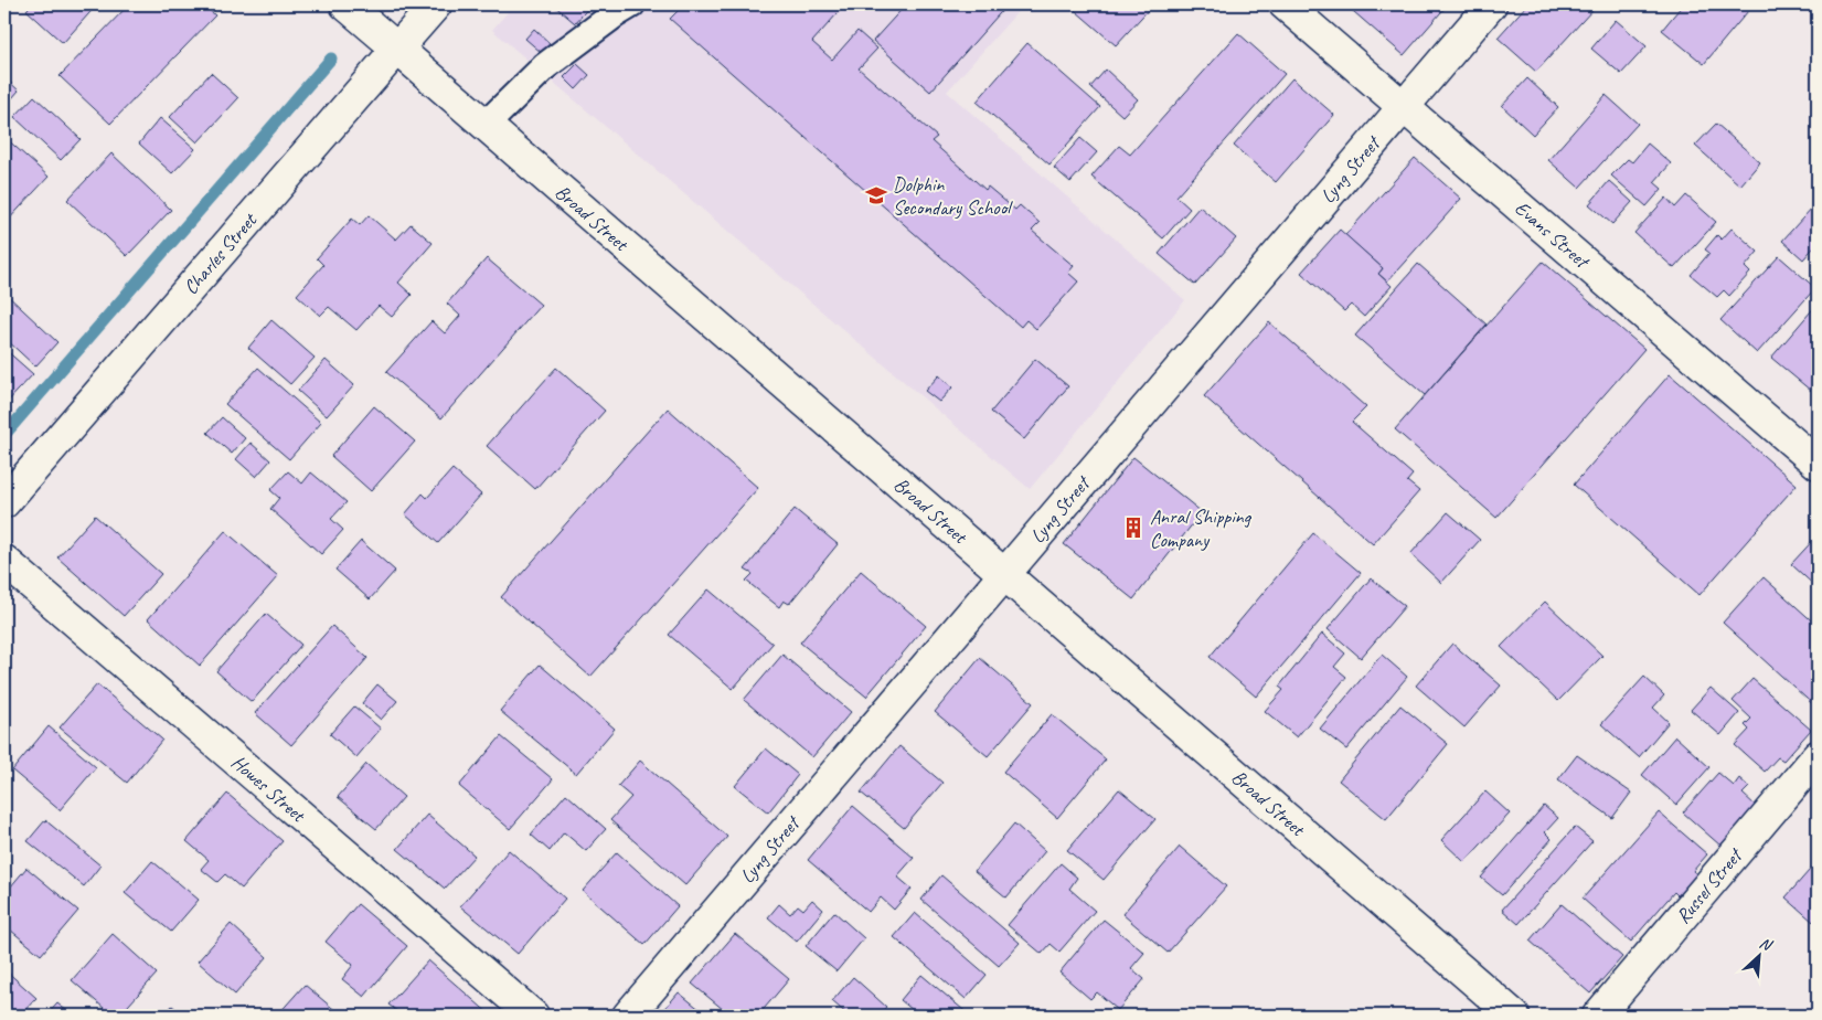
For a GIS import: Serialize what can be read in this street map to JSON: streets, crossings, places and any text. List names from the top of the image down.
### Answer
{
  "streets": {
    "street": [
      "Lyng Street",
      "Broad Street",
      "Evans Street",
      "Charles Street",
      "Howes Street",
      "Russel Street"
    ]
  },
  "crossings": [
    ["Lyng Street", "Broad Street"],
    ["Lyng Street", "Evans Street"],
    ["Broad Street", "Charles Street"]
  ],
  "places": {
    "school or university": ["Dolphin Secondary School"],
    "building": ["Anral Shipping Company"]
  },
  "north": "top right"
}
